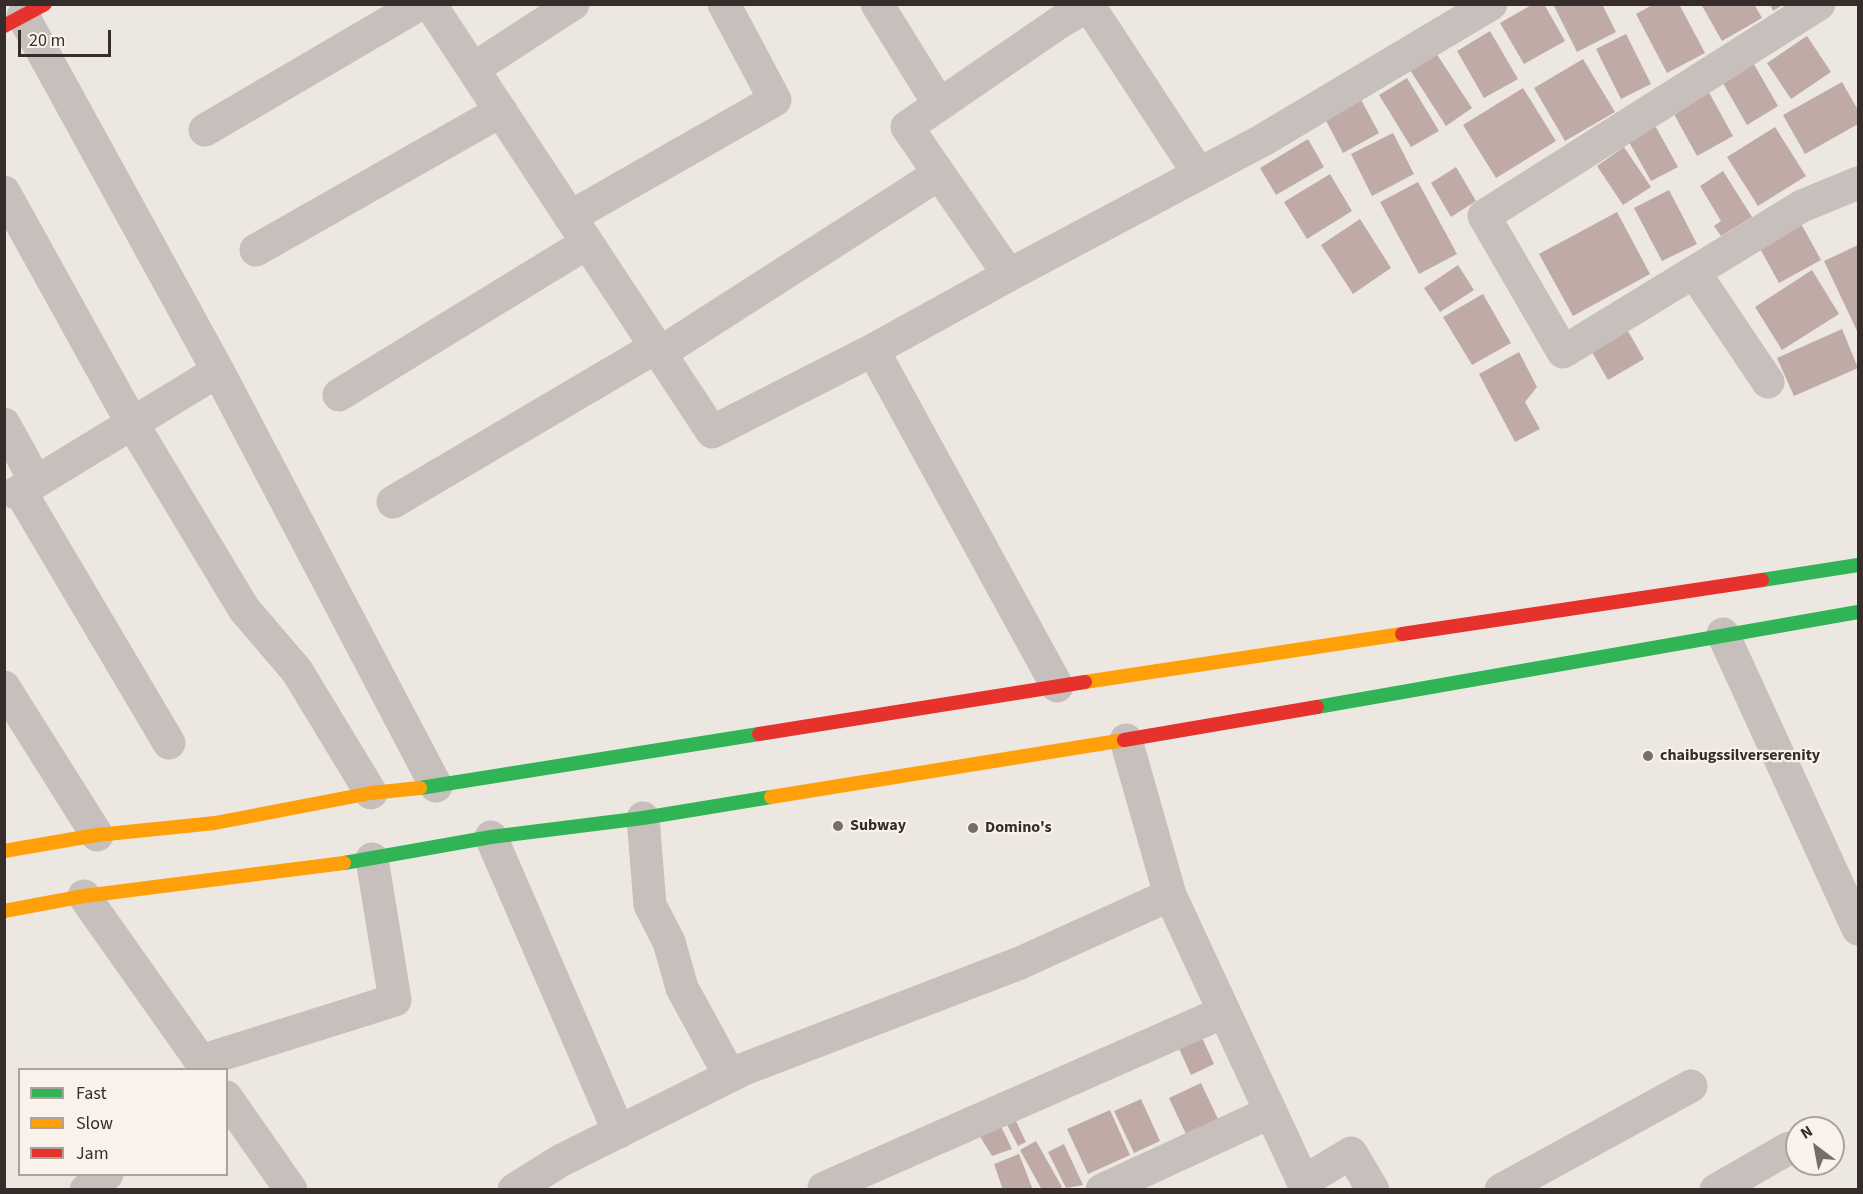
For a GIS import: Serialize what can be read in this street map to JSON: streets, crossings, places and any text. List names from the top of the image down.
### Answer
{
  "places": ["chaibugssilverserenity", "Subway", "Domino's"],
  "legend": ["Fast", "Slow", "Jam"],
  "scale_bar": "20 m",
  "north": "top left"
}
